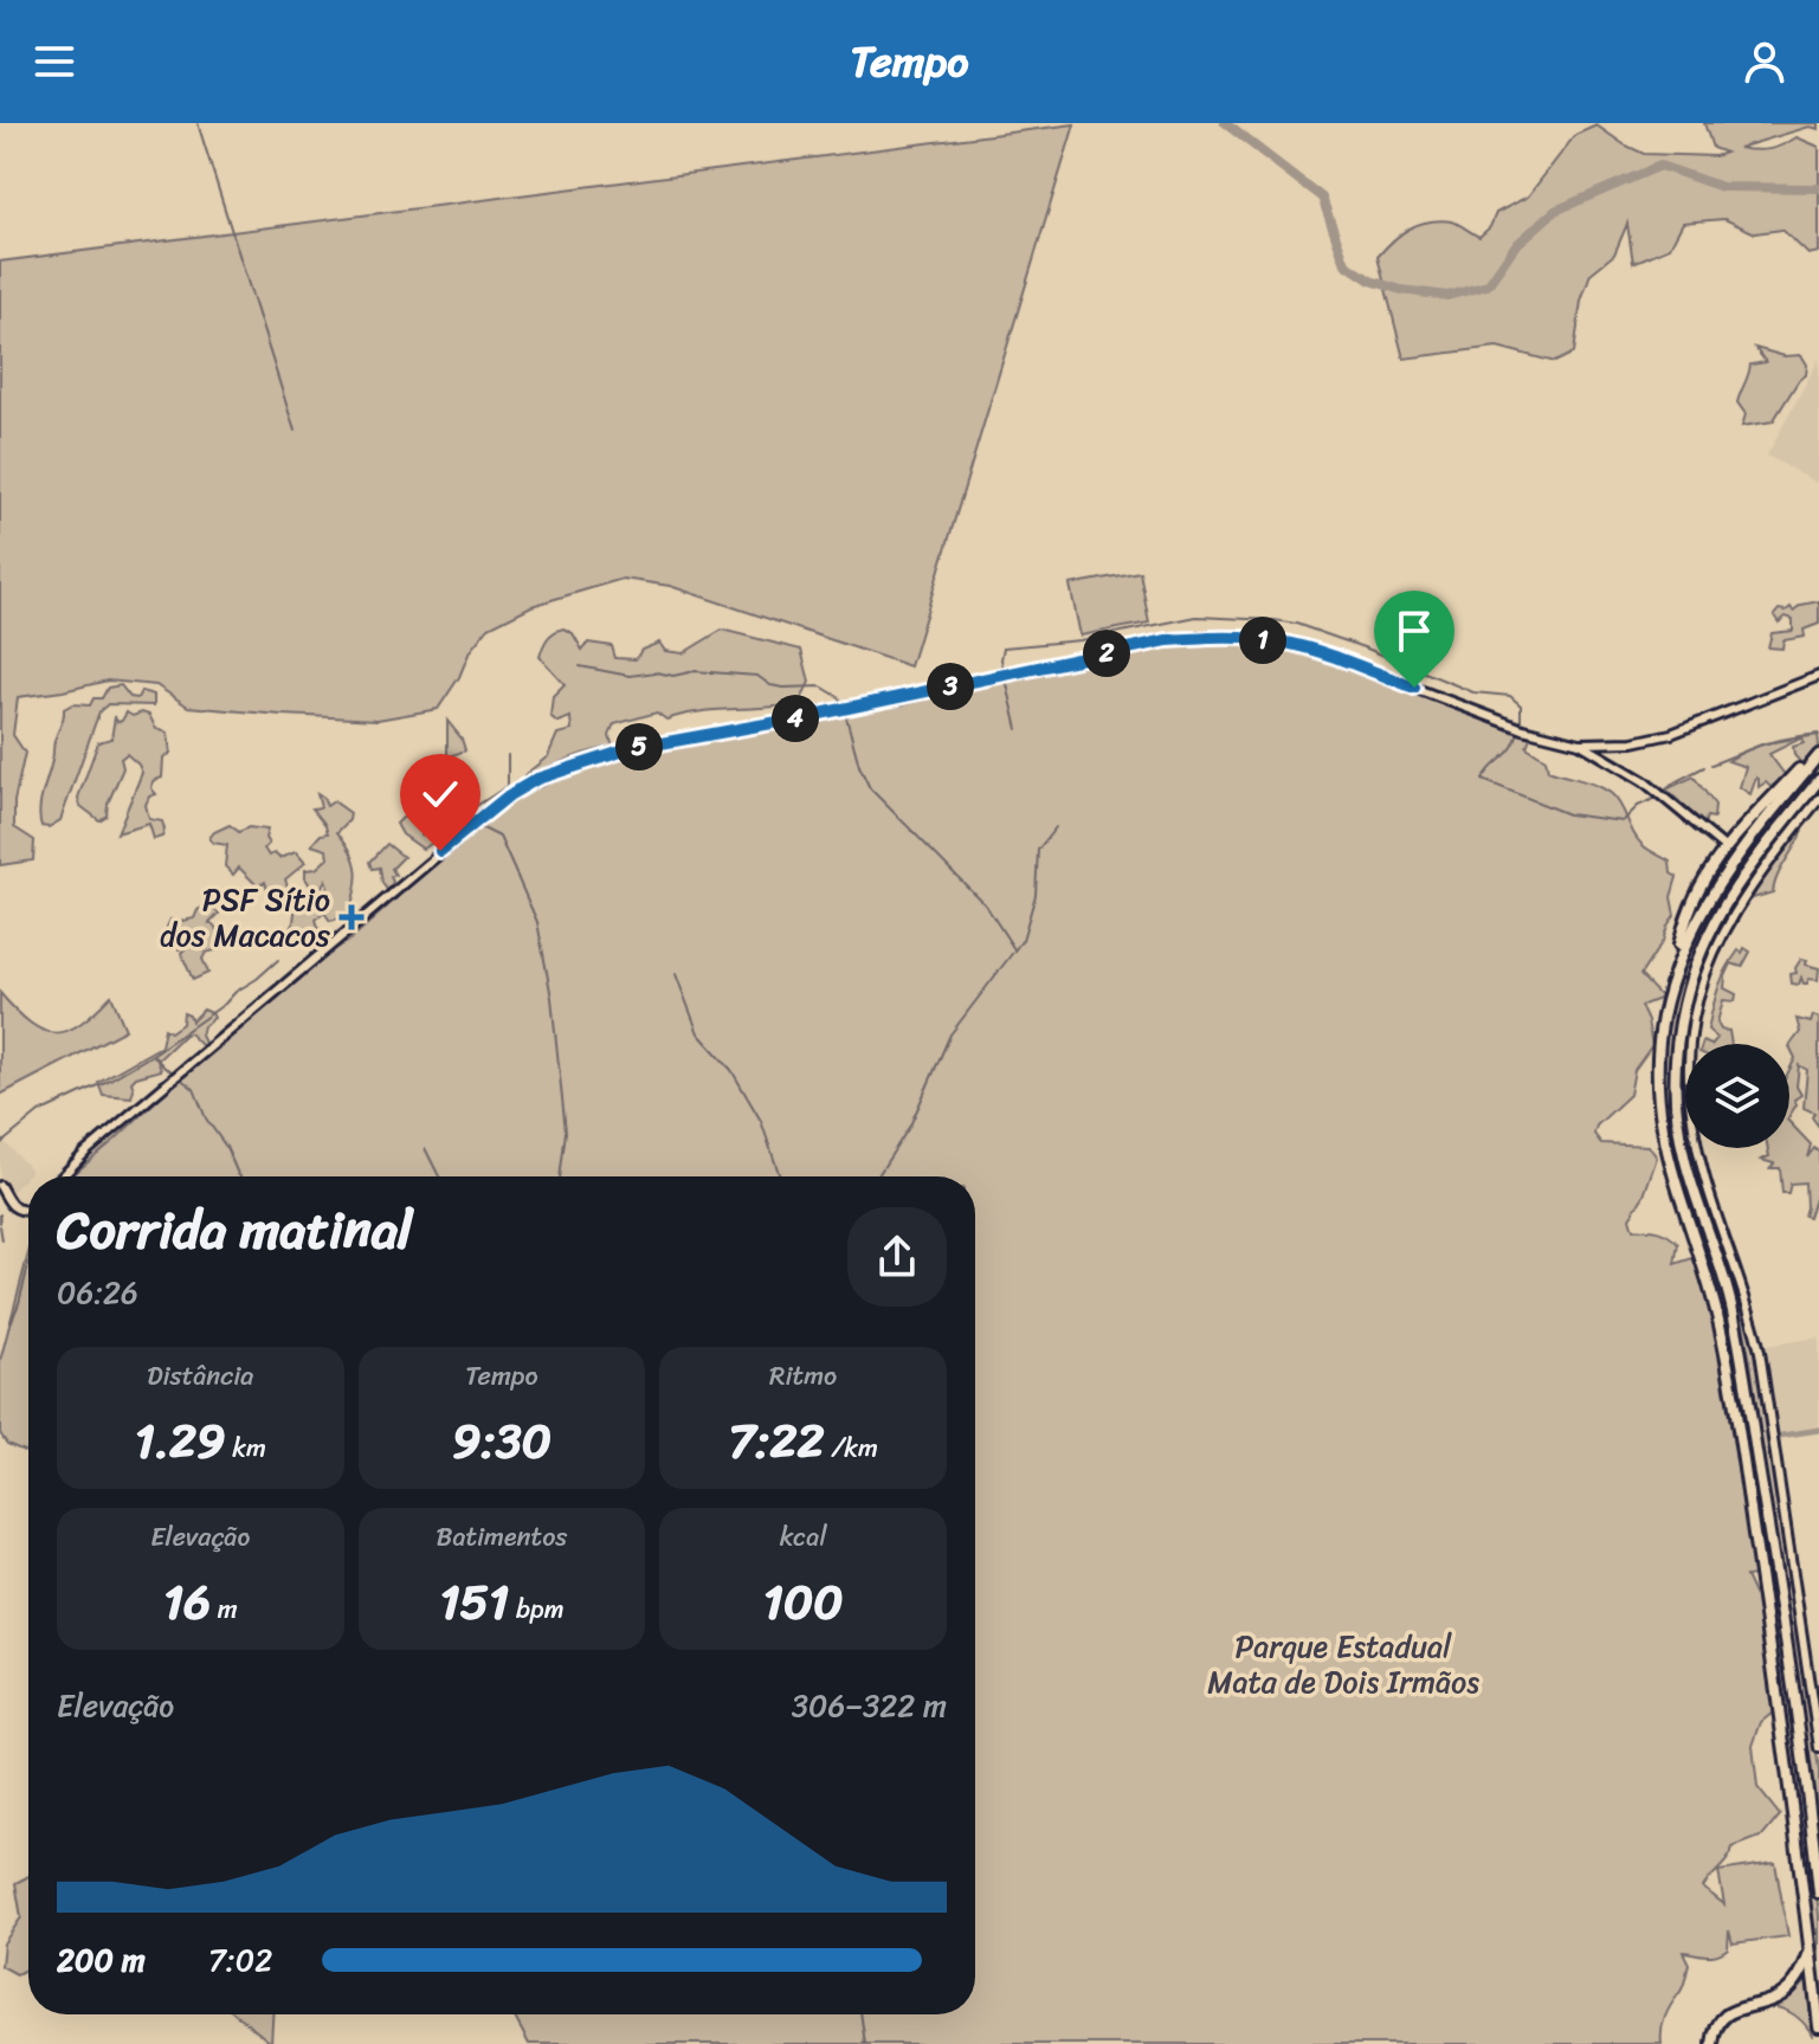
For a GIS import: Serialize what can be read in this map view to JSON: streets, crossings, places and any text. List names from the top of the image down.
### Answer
{
  "parks": ["Parque Estadual Mata de Dois Irmãos"],
  "places": {
    "health": ["PSF Sítio dos Macacos"]
  },
  "page": {
    "header": "Tempo",
    "pins": [
      "1",
      "2",
      "3",
      "4",
      "5"
    ],
    "heading": ["Corrida matinal", "06:26"],
    "stats": [
      ["Distância", "1.29 km"],
      ["Tempo", "9:30"],
      ["Ritmo", "7:22 /km"],
      ["Elevação", "16 m"],
      ["Batimentos", "151 bpm"],
      ["kcal", "100"]
    ],
    "chart": ["Elevação", "306–322 m"],
    "list": [
      {
        "name": "200 m",
        "note": "7:02"
      }
    ]
  }
}
